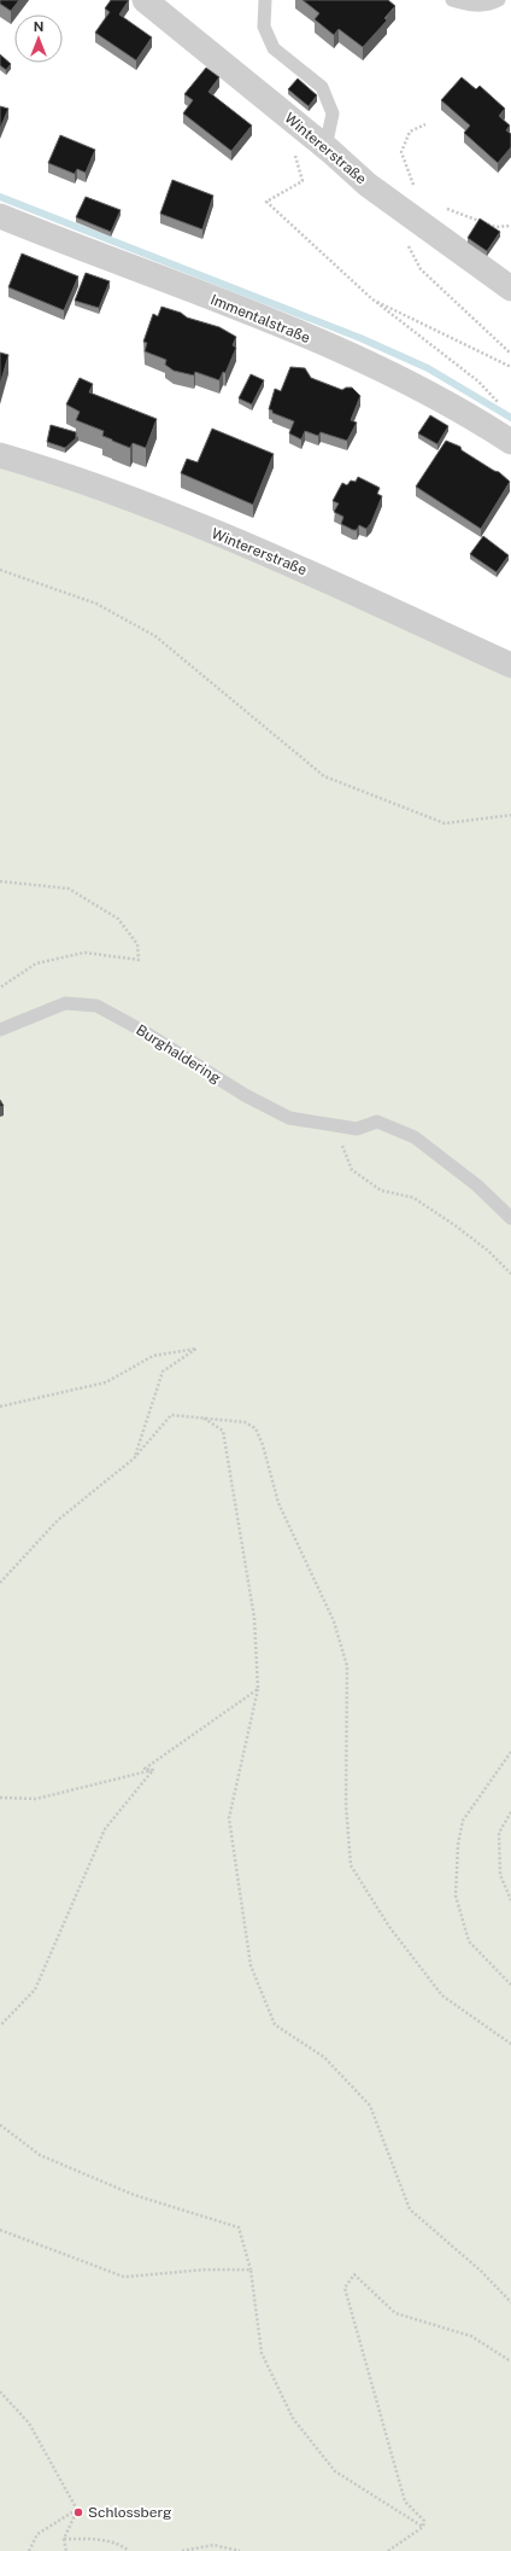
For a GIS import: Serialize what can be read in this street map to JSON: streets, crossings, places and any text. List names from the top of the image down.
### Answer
{
  "streets": {
    "street": ["Wintererstraße", "Immentalstraße"],
    "lane": ["Burghaldering"]
  },
  "places": ["Schlossberg"],
  "north": "top"
}
